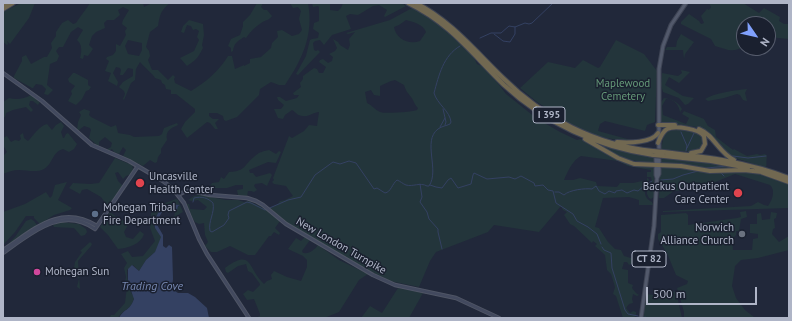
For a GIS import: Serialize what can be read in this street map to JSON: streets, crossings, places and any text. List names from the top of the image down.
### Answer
{
  "streets": {
    "highway": ["I 395"],
    "main road": ["New London Turnpike", "CT 82"]
  },
  "water": ["Trading Cove"],
  "parks": ["Maplewood Cemetery"],
  "places": [
    "Uncasville Health Center",
    "Backus Outpatient Care Center",
    "Mohegan Tribal Fire Department",
    "Norwich Alliance Church",
    "Mohegan Sun"
  ],
  "scale_bar": "500 m",
  "north": "bottom right"
}
